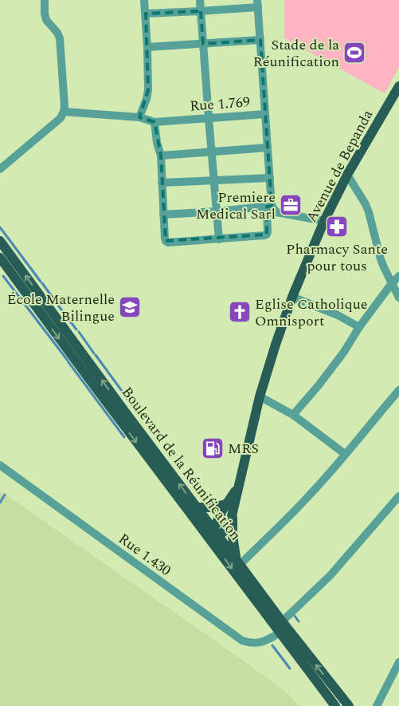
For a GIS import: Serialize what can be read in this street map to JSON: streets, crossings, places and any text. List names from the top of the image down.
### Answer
{
  "streets": {
    "main road": ["Avenue de Bepanda", "Boulevard de la Réunification"],
    "street": ["Rue 1.769", "Rue 1.430"]
  },
  "crossings": [
    ["Avenue de Bepanda", "Boulevard de la Réunification"],
    ["Boulevard de la Réunification", "Rue 1.430"]
  ],
  "places": {
    "sports": ["Stade de la Réunification"],
    "office": ["Premiere Medical Sarl"],
    "pharmacy": ["Pharmacy Sante pour tous"],
    "school or university": ["École Maternelle Bilingue"],
    "church": ["Eglise Catholique Omnisport"],
    "fuel station": ["MRS"]
  }
}
